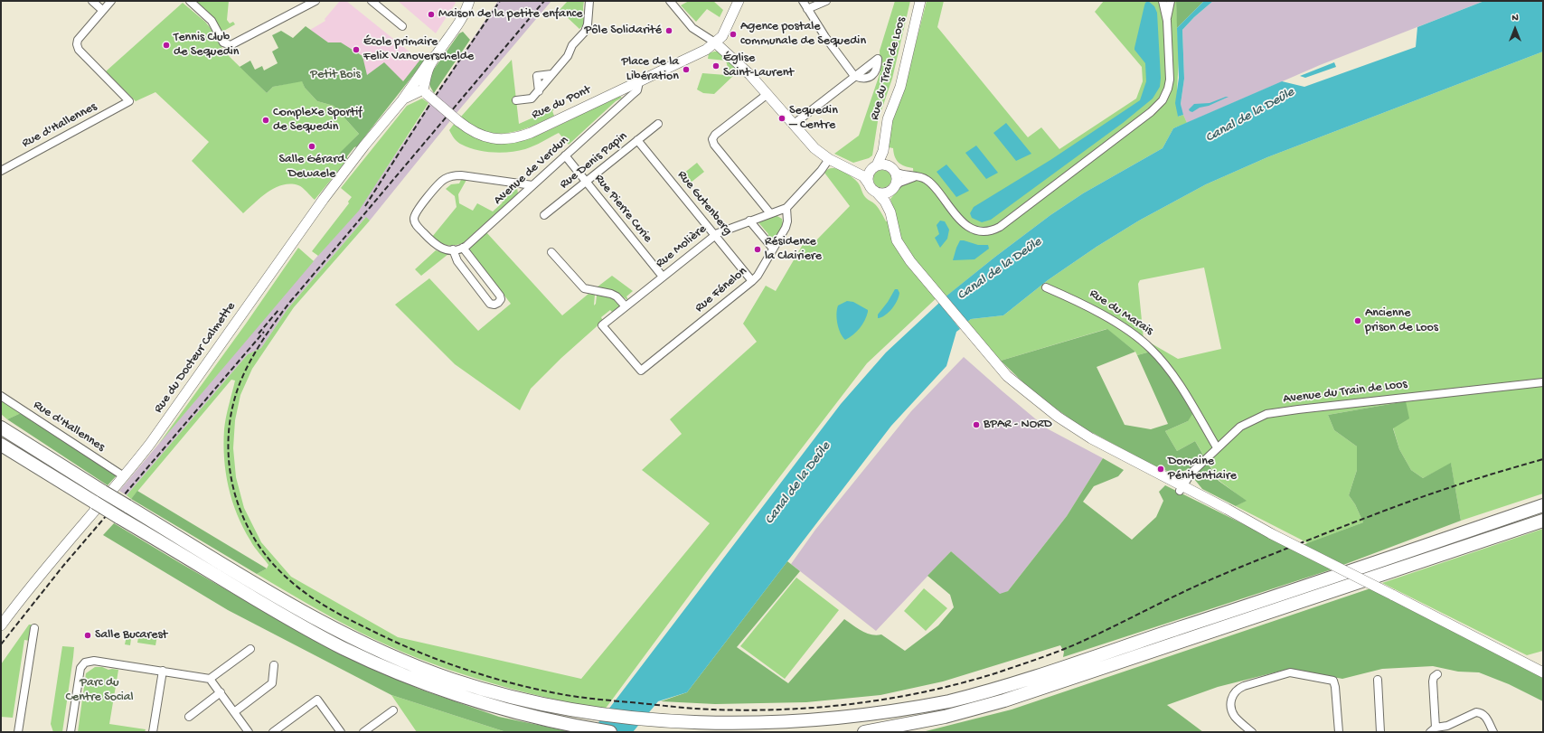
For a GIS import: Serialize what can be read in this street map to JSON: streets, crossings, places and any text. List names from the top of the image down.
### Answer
{
  "streets": {
    "street": [
      "Rue du Train de Loos",
      "Rue du Pont",
      "Rue d'Hallennes",
      "Rue Denis Papin",
      "Avenue de Verdun",
      "Rue Gutenberg",
      "Rue Pierre Curie",
      "Rue Molière",
      "Rue Fénelon",
      "Rue du Marais",
      "Rue du Docteur Calmette",
      "Avenue du Train de Loos"
    ]
  },
  "crossings": [
    ["Rue du Pont", "Avenue de Verdun"],
    ["Rue du Pont", "Rue du Docteur Calmette"],
    ["Rue d'Hallennes", "Rue du Docteur Calmette"],
    ["Rue Denis Papin", "Rue Gutenberg"],
    ["Rue Denis Papin", "Rue Pierre Curie"],
    ["Avenue de Verdun", "Rue Pierre Curie"],
    ["Rue Gutenberg", "Rue Molière"],
    ["Rue Gutenberg", "Rue Fénelon"],
    ["Rue Pierre Curie", "Rue Molière"],
    ["Rue Molière", "Rue Fénelon"],
    ["Rue du Marais", "Avenue du Train de Loos"]
  ],
  "water": ["Canal de la Deûle"],
  "parks": ["Petit Bois", "Parc du Centre Social"],
  "places": [
    "Maison de la petite enfance",
    "Pôle Solidarité",
    "Agence postale communale de Sequedin",
    "Tennis Club de Sequedin",
    "École primaire Felix Vanoverschelde",
    "Église Saint-Laurent",
    "Place de la Libération",
    "Sequedin – Centre",
    "Complexe Sportif de Sequedin",
    "Salle Gérard Dewaele",
    "Résidence la Clairiere",
    "Ancienne prison de Loos",
    "BPAR - NORD",
    "Domaine Pénitentiaire",
    "Salle Bucarest"
  ],
  "north": "top"
}
